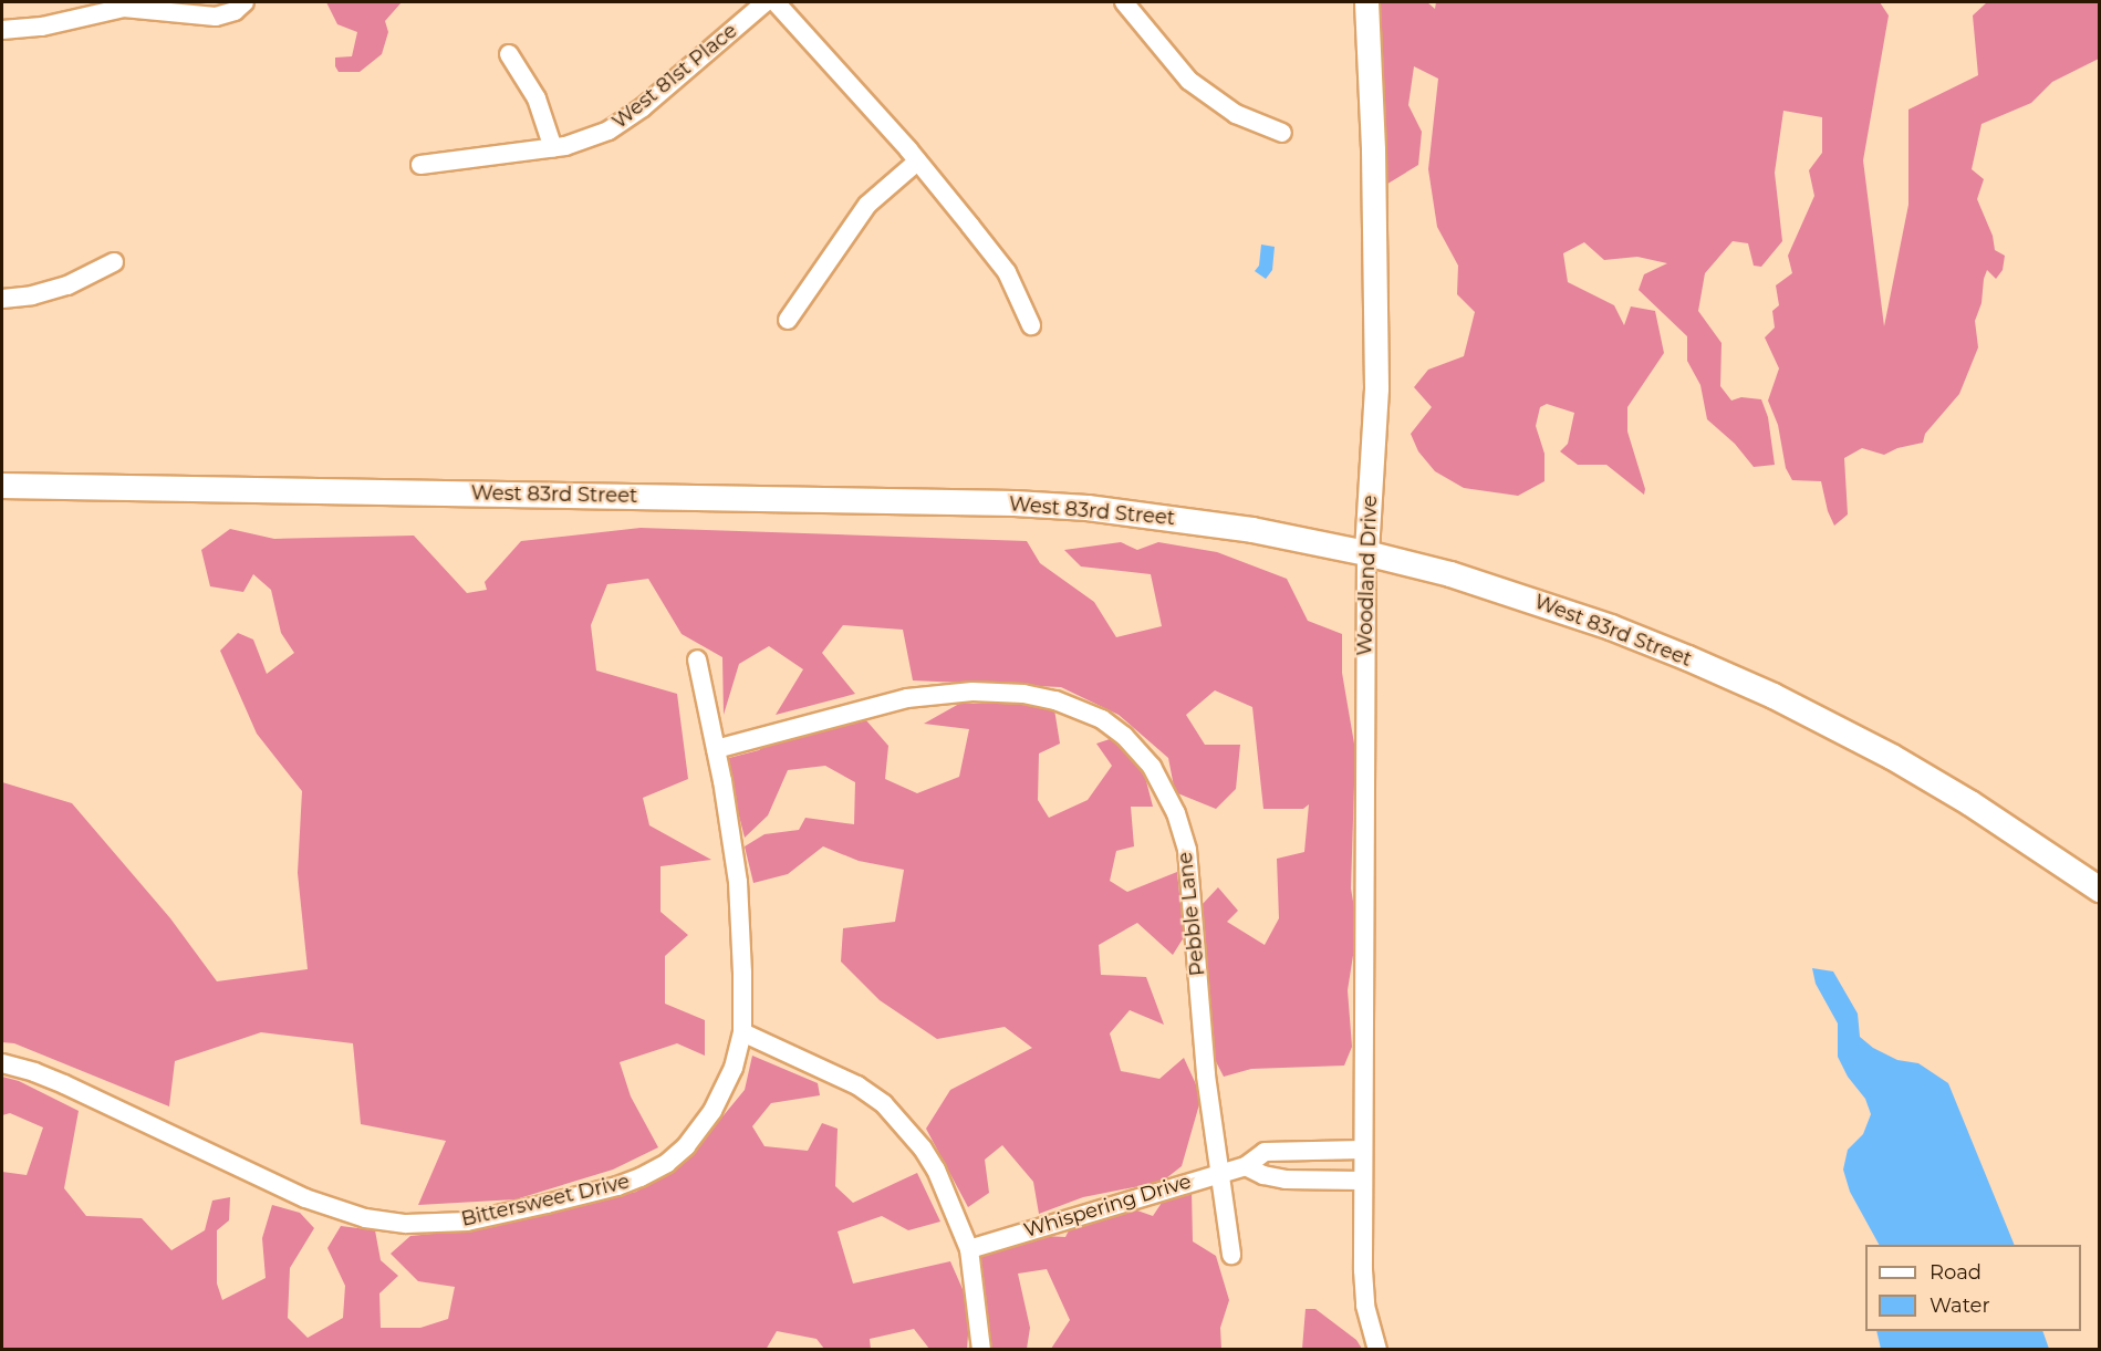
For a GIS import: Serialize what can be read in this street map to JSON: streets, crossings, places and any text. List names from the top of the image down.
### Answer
{
  "streets": {
    "main road": ["West 83rd Street"],
    "street": [
      "West 81st Place",
      "Woodland Drive",
      "Pebble Lane",
      "Bittersweet Drive",
      "Whispering Drive"
    ]
  },
  "crossings": [
    ["West 83rd Street", "Woodland Drive"],
    ["Woodland Drive", "Whispering Drive"],
    ["Pebble Lane", "Bittersweet Drive"],
    ["Pebble Lane", "Whispering Drive"]
  ],
  "legend": ["Road", "Water"]
}
